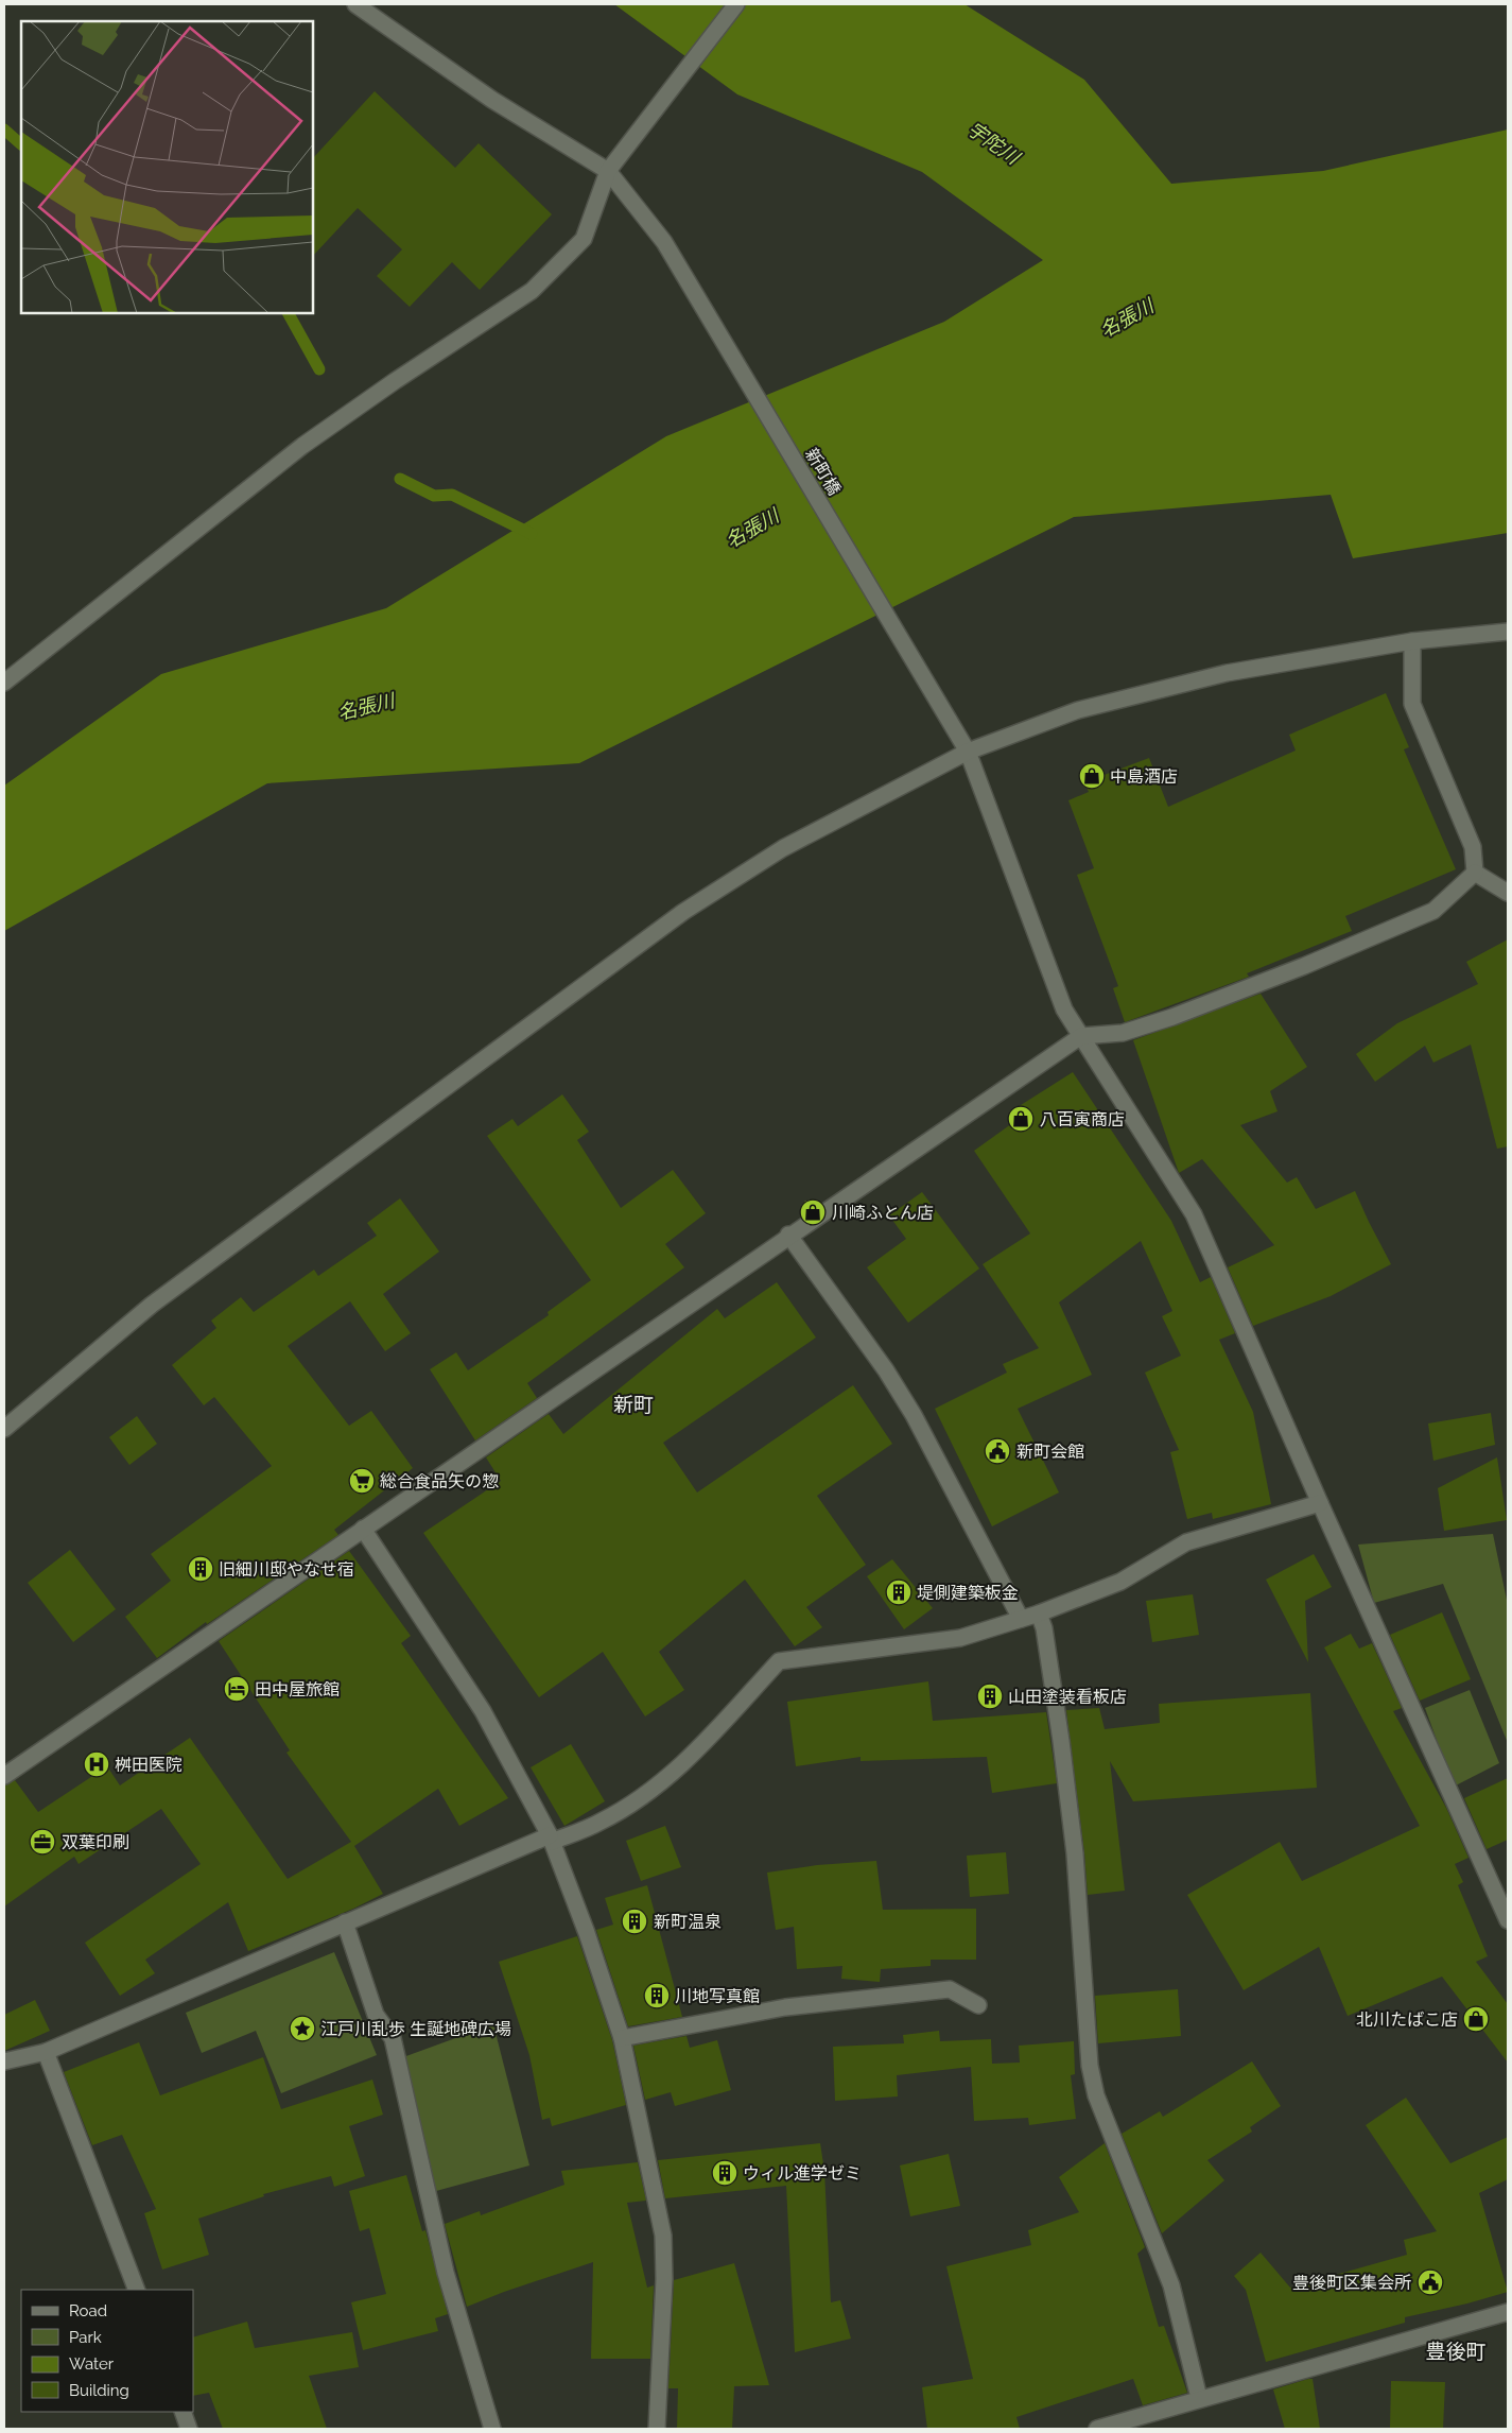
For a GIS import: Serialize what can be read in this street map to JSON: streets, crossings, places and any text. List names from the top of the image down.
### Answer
{
  "streets": {
    "street": ["新町橋"]
  },
  "districts": ["新町", "豊後町"],
  "water": ["宇陀川", "名張川"],
  "places": {
    "shop": [
      "中島酒店",
      "八百寅商店",
      "川崎ふとん店",
      "北川たばこ店"
    ],
    "public building": ["新町会館", "豊後町区集会所"],
    "supermarket": ["総合食品矢の惣"],
    "building": [
      "旧細川邸やなせ宿",
      "堤側建築板金",
      "山田塗装看板店",
      "新町温泉",
      "川地写真館",
      "ウィル進学ゼミ"
    ],
    "hotel": ["田中屋旅館"],
    "hospital": ["桝田医院"],
    "office": ["双葉印刷"],
    "place": ["江戸川乱歩 生誕地碑広場"]
  },
  "legend": [
    "Road",
    "Park",
    "Water",
    "Building"
  ]
}
